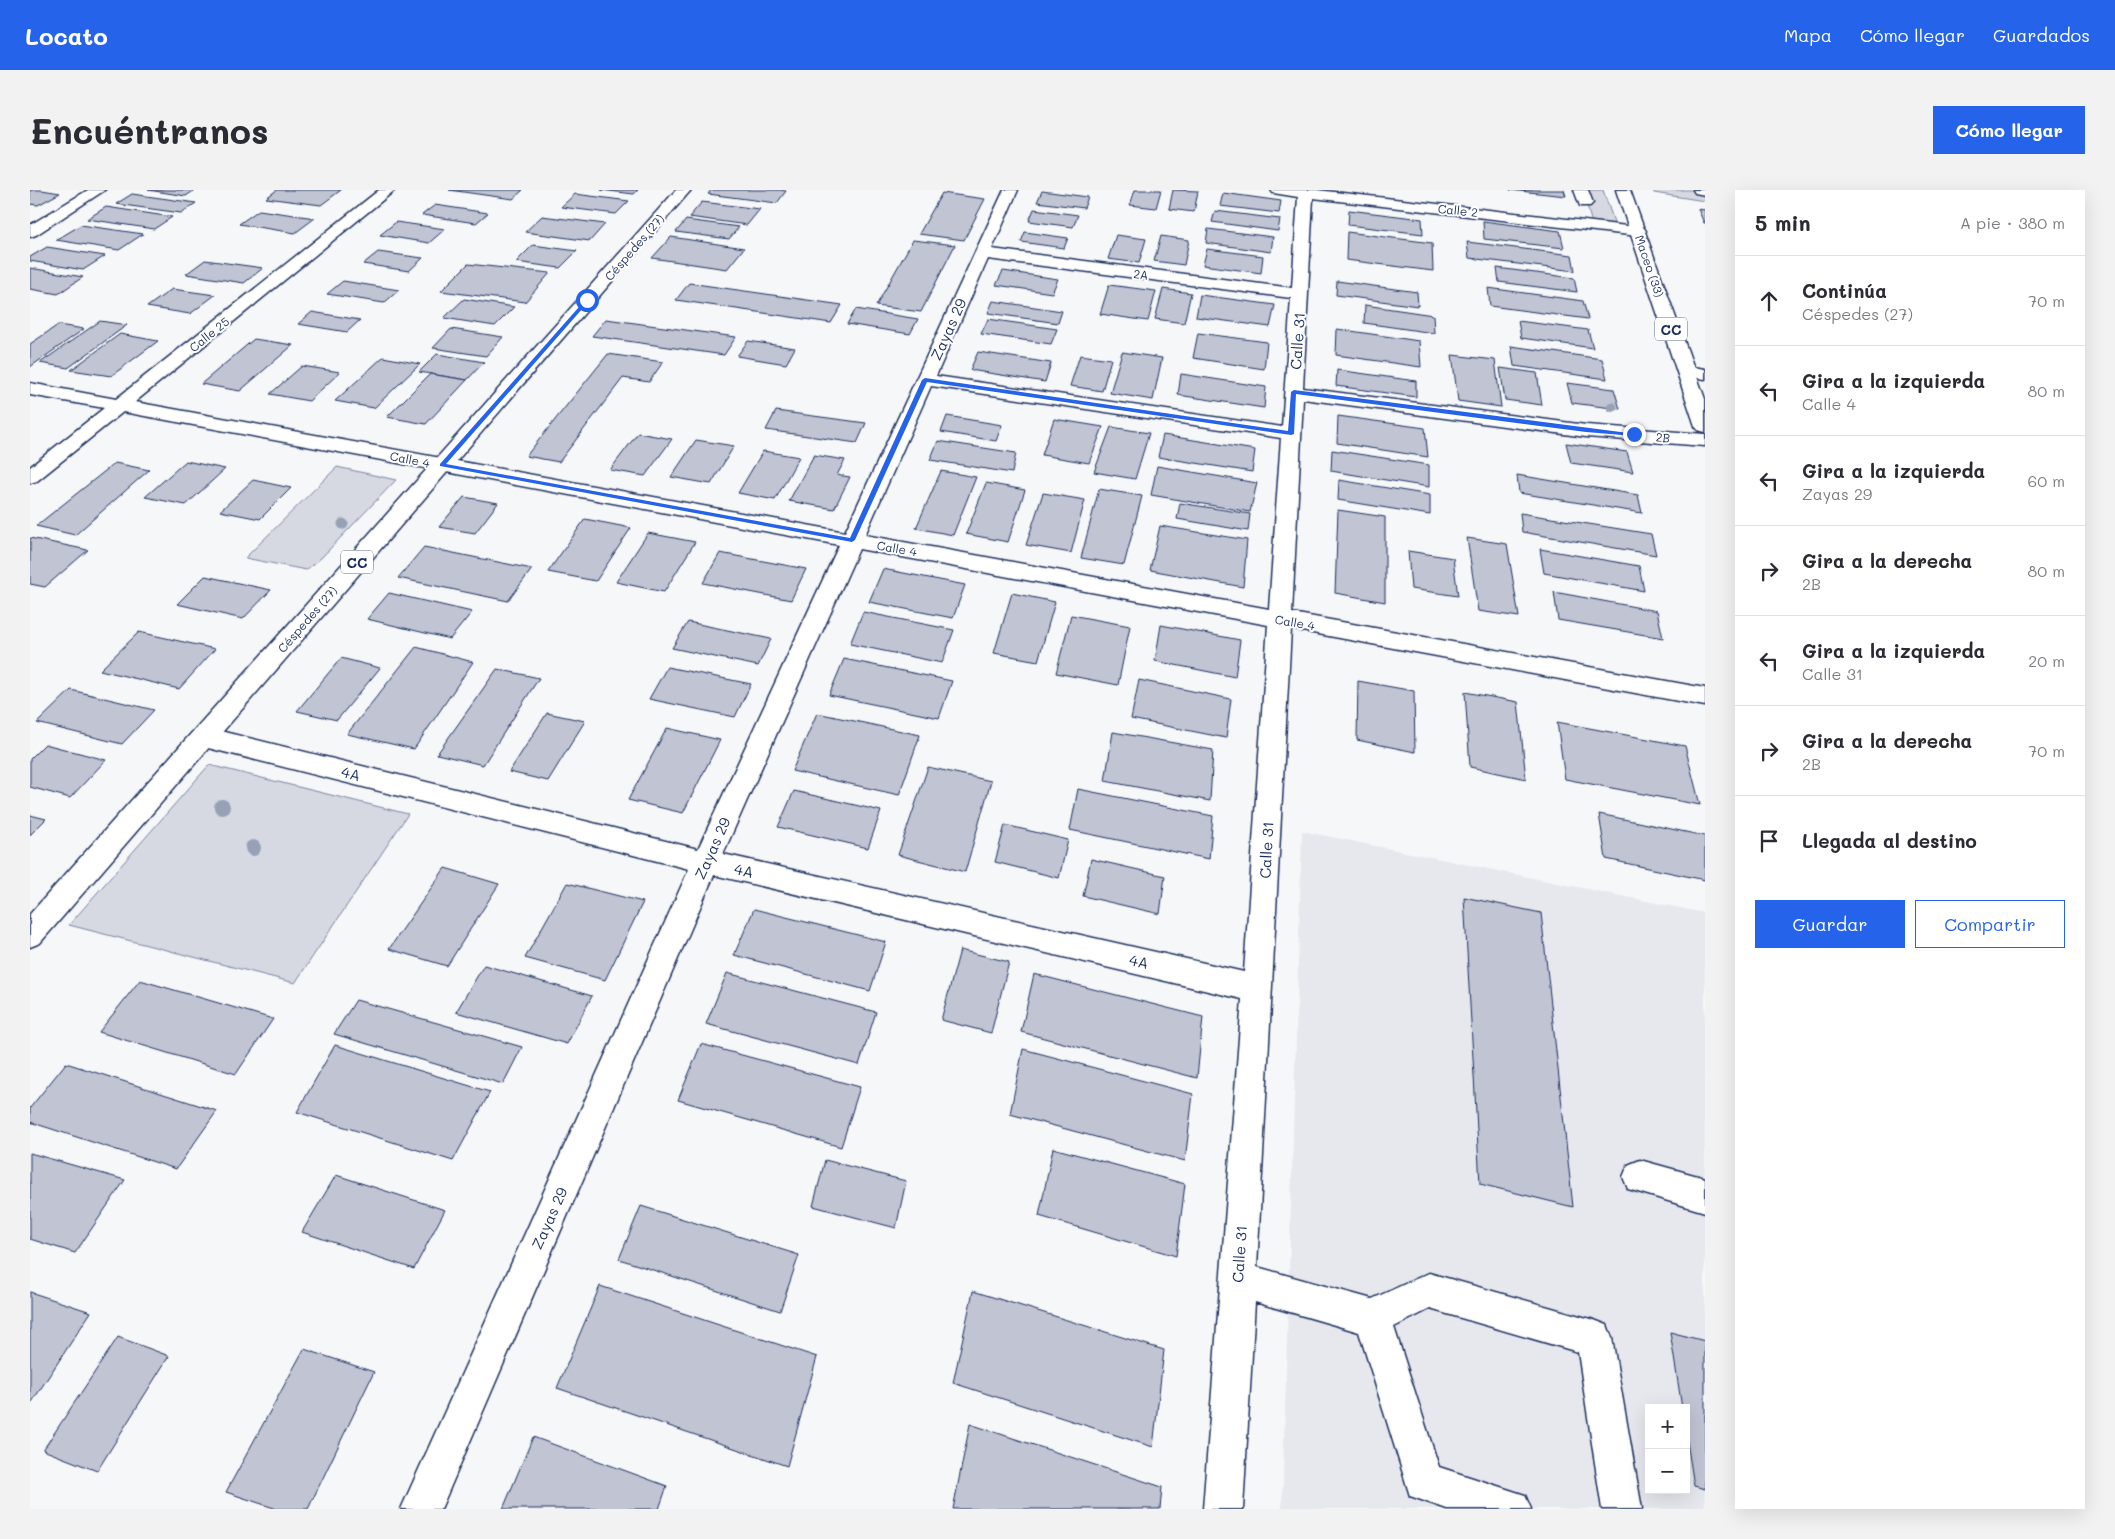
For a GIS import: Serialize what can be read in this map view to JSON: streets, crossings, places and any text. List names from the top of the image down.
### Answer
{
  "streets": {
    "street": [
      "Calle 2",
      "Céspedes (27)",
      "Maceo (33)",
      "2A",
      "Zayas 29",
      "CC",
      "Calle 25",
      "Calle 31",
      "2B",
      "Calle 4",
      "4A"
    ]
  },
  "crossings": [
    ["Calle 2", "Maceo (33)"],
    ["Calle 2", "Calle 31"],
    ["Céspedes (27)", "Calle 4"],
    ["Céspedes (27)", "4A"],
    ["2A", "Zayas 29"],
    ["2A", "Calle 31"],
    ["Zayas 29", "Calle 4"],
    ["Zayas 29", "4A"],
    ["Calle 25", "Calle 4"],
    ["Calle 31", "2B"],
    ["Calle 31", "Calle 4"],
    ["Calle 31", "4A"]
  ],
  "page": {
    "header": "Locato",
    "nav": ["Mapa", "Cómo llegar", "Guardados"],
    "buttons": [
      "Cómo llegar",
      ["Guardar", "Compartir"]
    ],
    "title": "Encuéntranos",
    "heading": ["5 min", "A pie · 380 m"],
    "list": [
      ["Continúa", "Céspedes (27)", "70 m"],
      ["Gira a la izquierda", "Calle 4", "80 m"],
      ["Gira a la izquierda", "Zayas 29", "60 m"],
      ["Gira a la derecha", "2B", "80 m"],
      ["Gira a la izquierda", "Calle 31", "20 m"],
      ["Gira a la derecha", "2B", "70 m"],
      "Llegada al destino"
    ],
    "map_buttons": ["+", "−"]
  }
}
